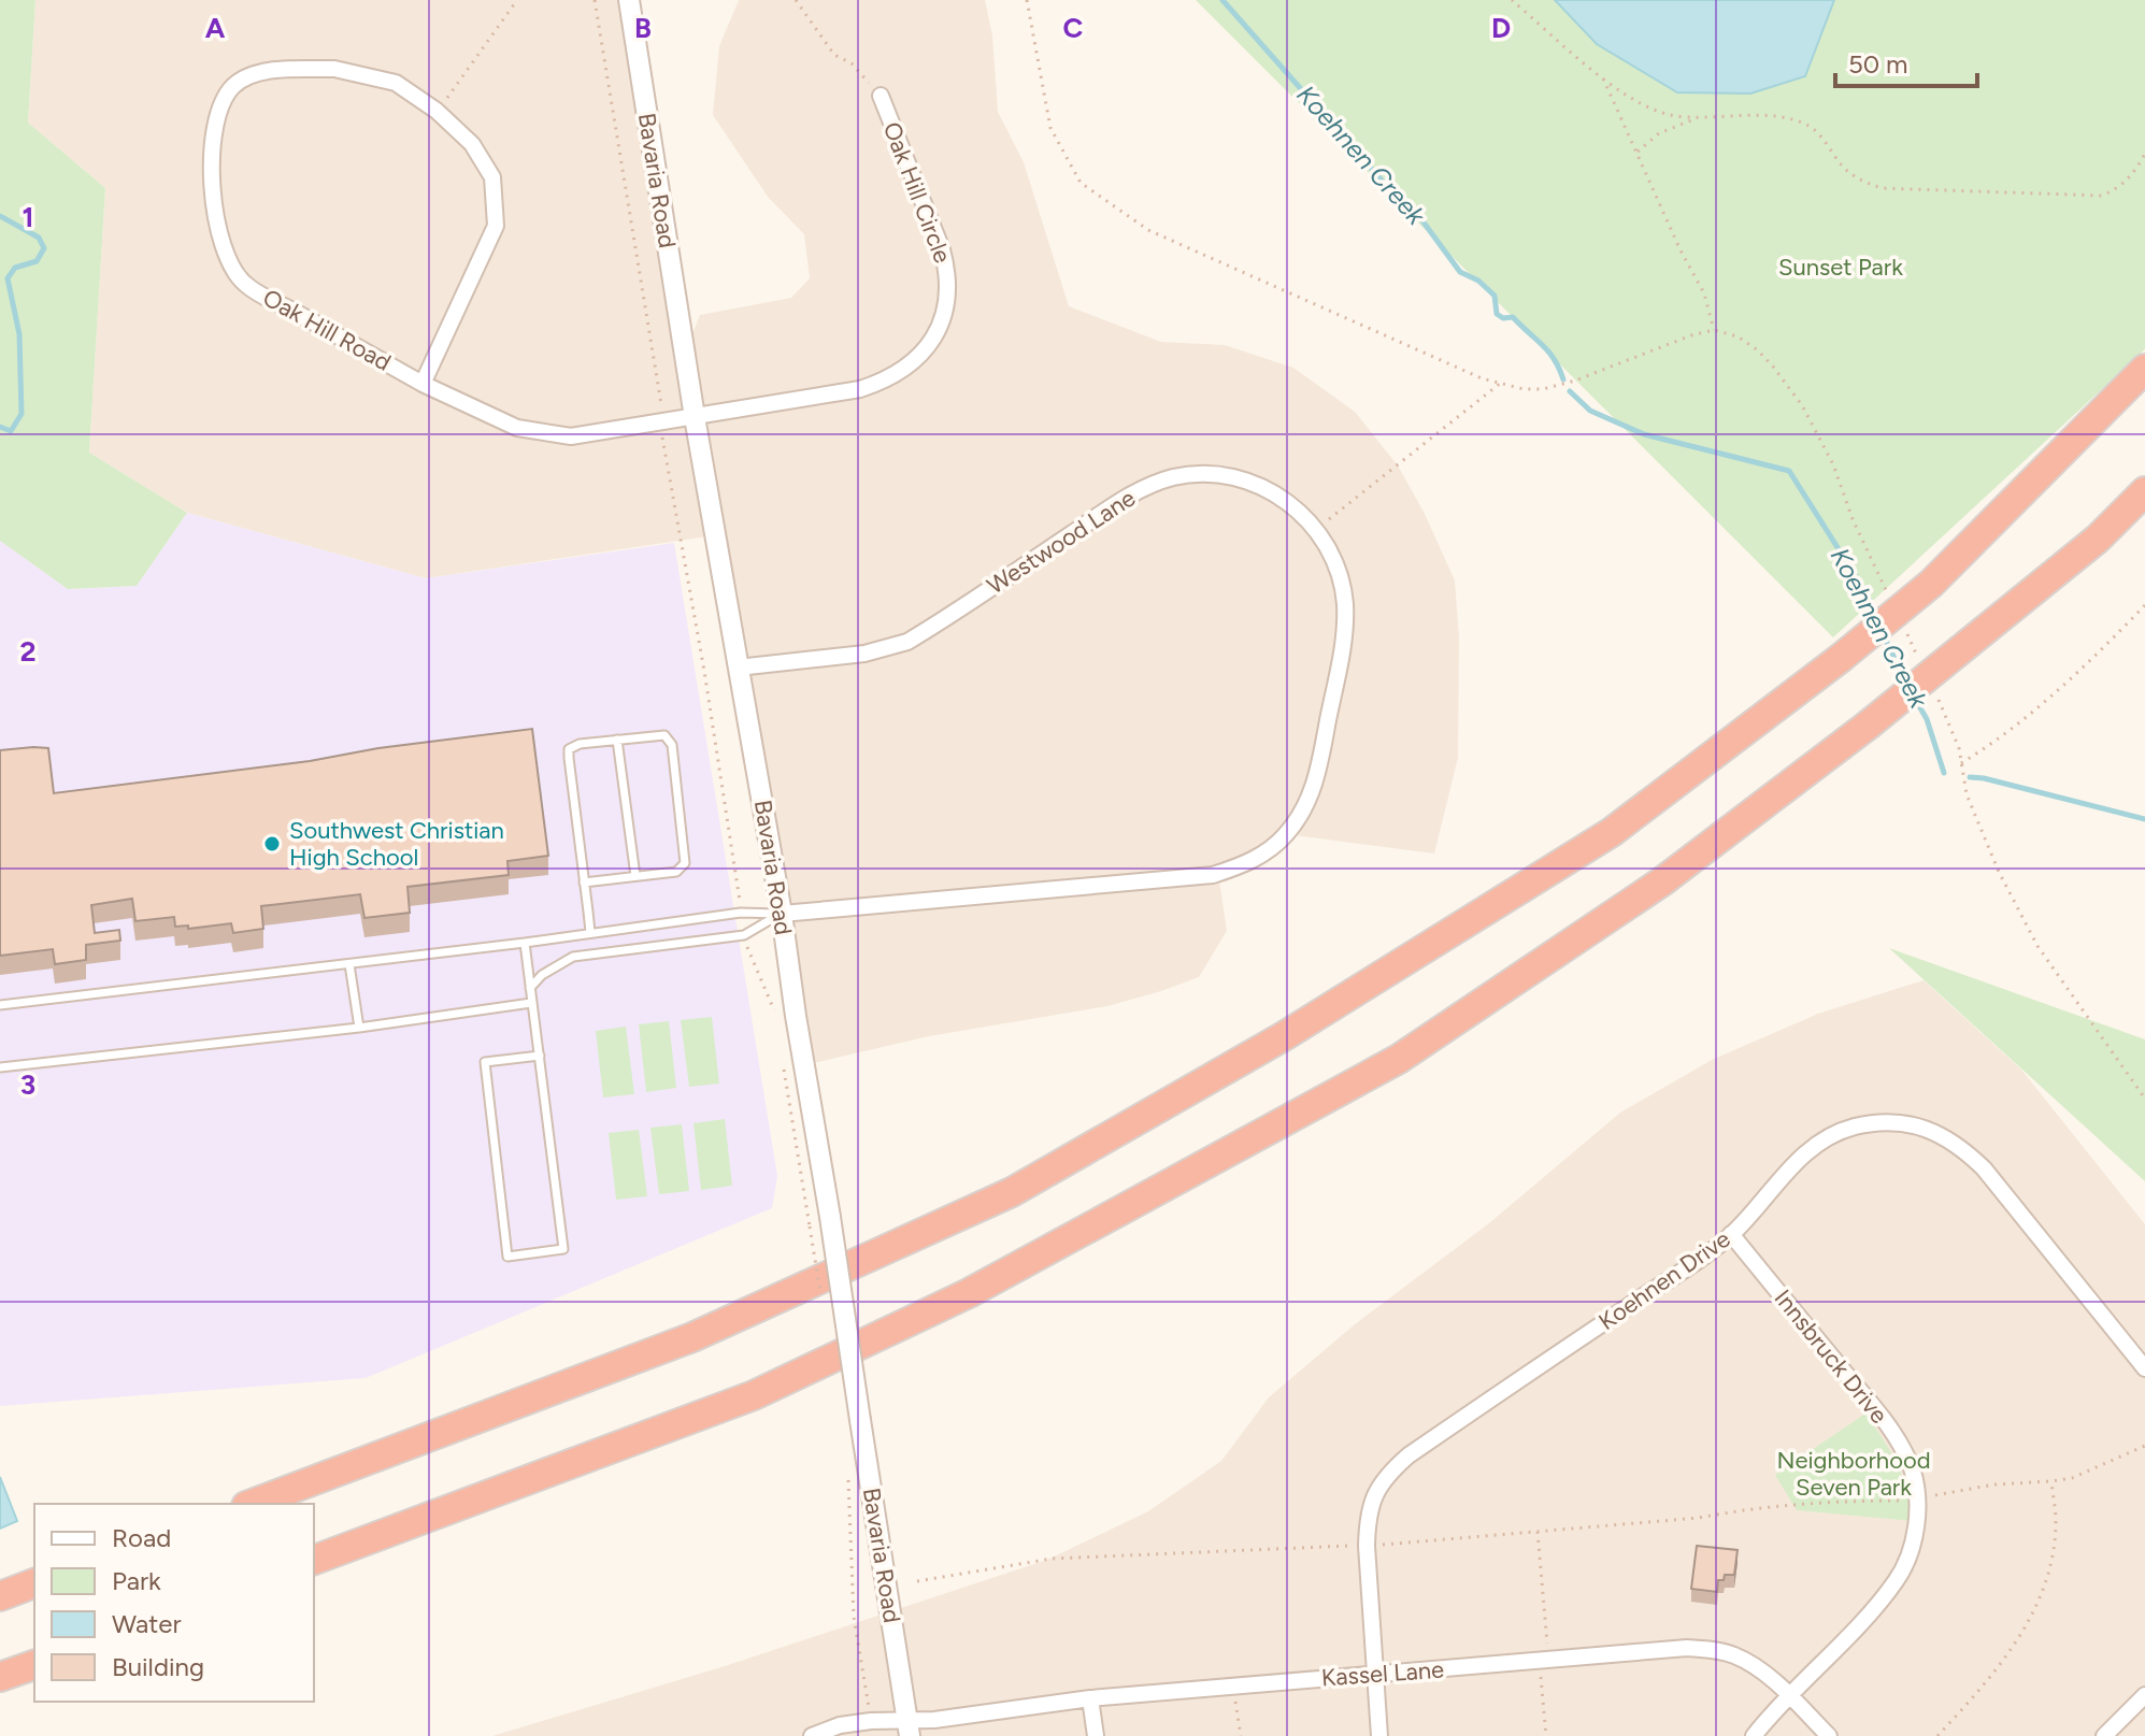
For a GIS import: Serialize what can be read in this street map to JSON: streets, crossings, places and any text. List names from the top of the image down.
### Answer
{
  "streets": {
    "street": [
      "Bavaria Road",
      "Oak Hill Circle",
      "Oak Hill Road",
      "Westwood Lane",
      "Koehnen Drive",
      "Innsbruck Drive",
      "Kassel Lane"
    ]
  },
  "crossings": [
    ["Bavaria Road", "Oak Hill Circle"],
    ["Bavaria Road", "Oak Hill Road"],
    ["Bavaria Road", "Westwood Lane"],
    ["Bavaria Road", "Kassel Lane"],
    ["Oak Hill Circle", "Oak Hill Road"],
    ["Koehnen Drive", "Innsbruck Drive"],
    ["Koehnen Drive", "Kassel Lane"],
    ["Innsbruck Drive", "Kassel Lane"]
  ],
  "water": ["Koehnen Creek"],
  "parks": ["Sunset Park", "Neighborhood Seven Park"],
  "places": ["Southwest Christian High School"],
  "legend": [
    "Road",
    "Park",
    "Water",
    "Building"
  ],
  "scale_bar": "50 m",
  "grid": {
    "columns": [
      "A",
      "B",
      "C",
      "D"
    ],
    "rows": ["1", "2", "3"]
  }
}
